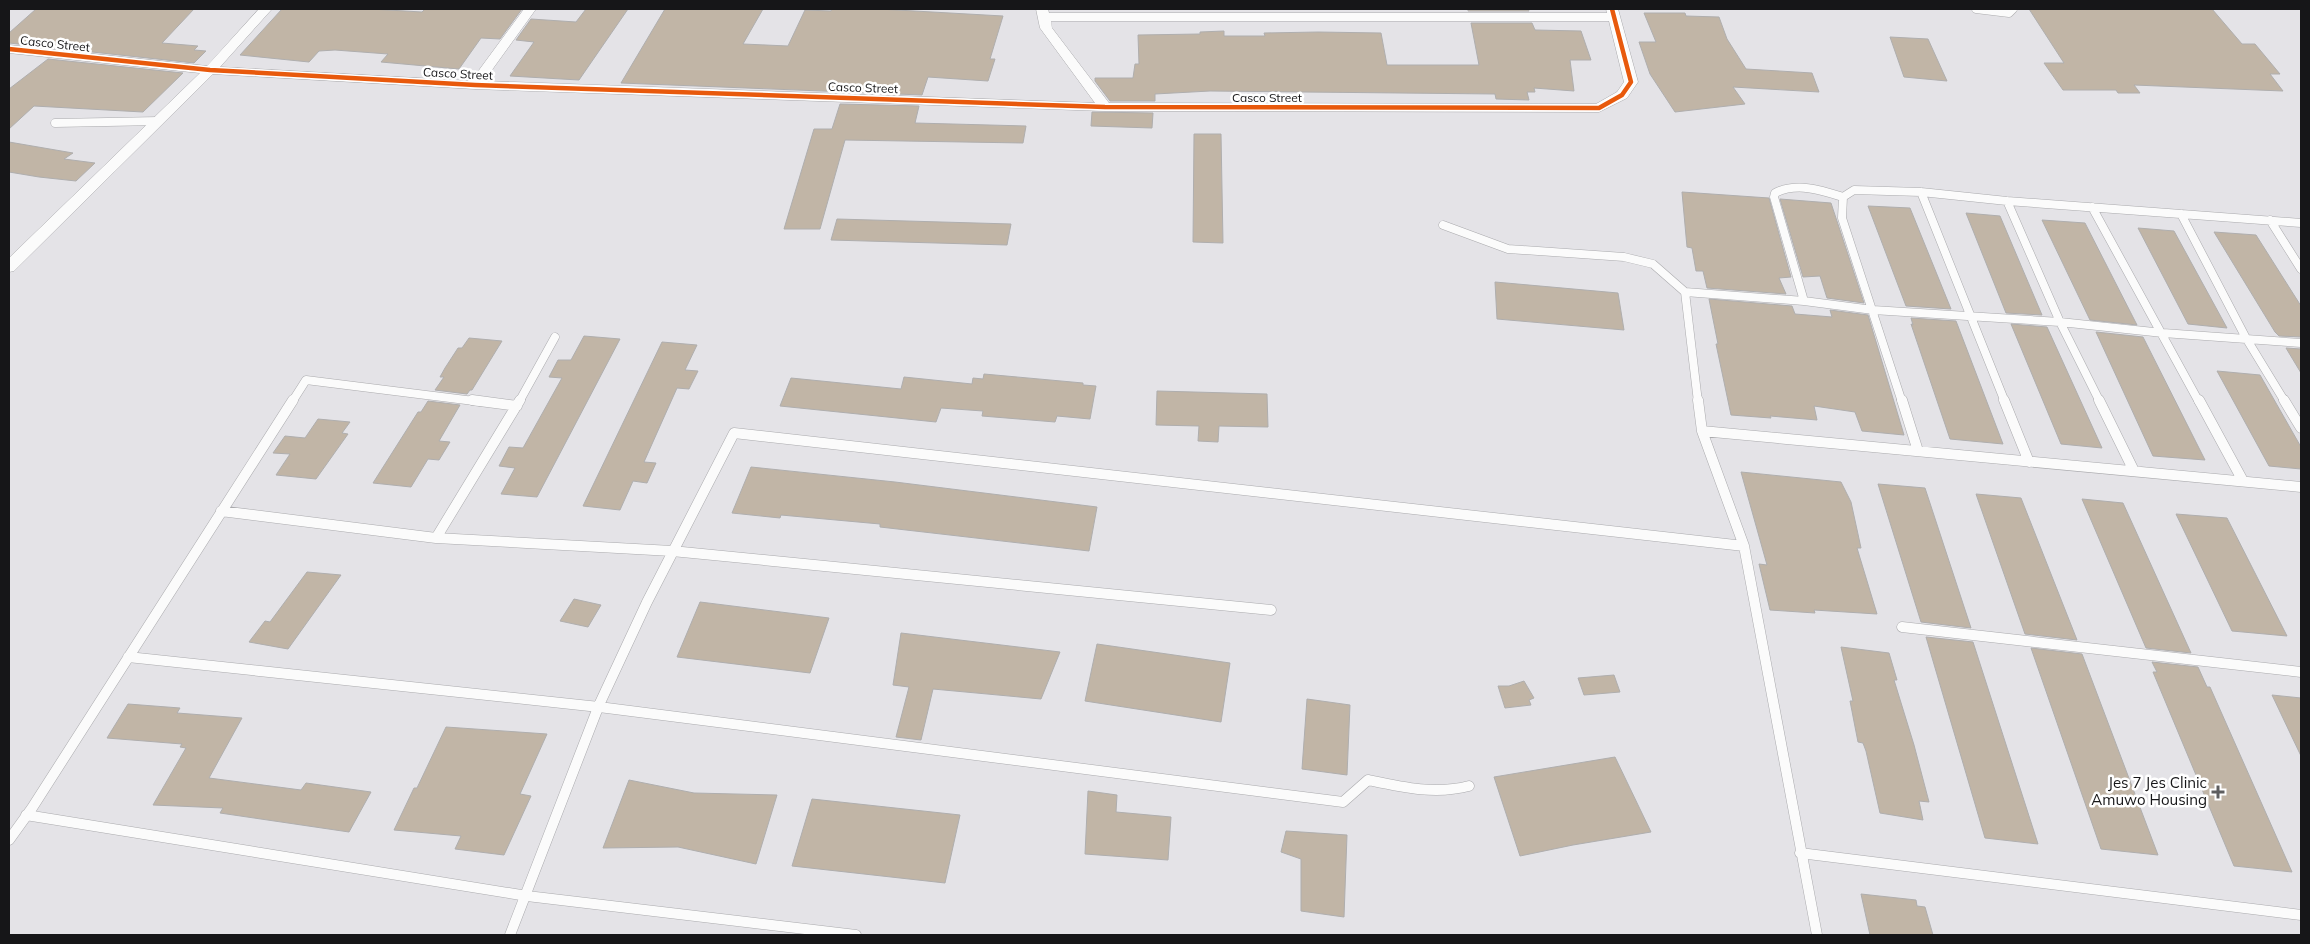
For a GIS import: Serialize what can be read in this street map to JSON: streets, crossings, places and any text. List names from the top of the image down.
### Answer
{
  "streets": {
    "street": ["Casco Street"]
  },
  "places": {
    "health": ["Jes 7 Jes Clinic Amuwo Housing"]
  }
}
